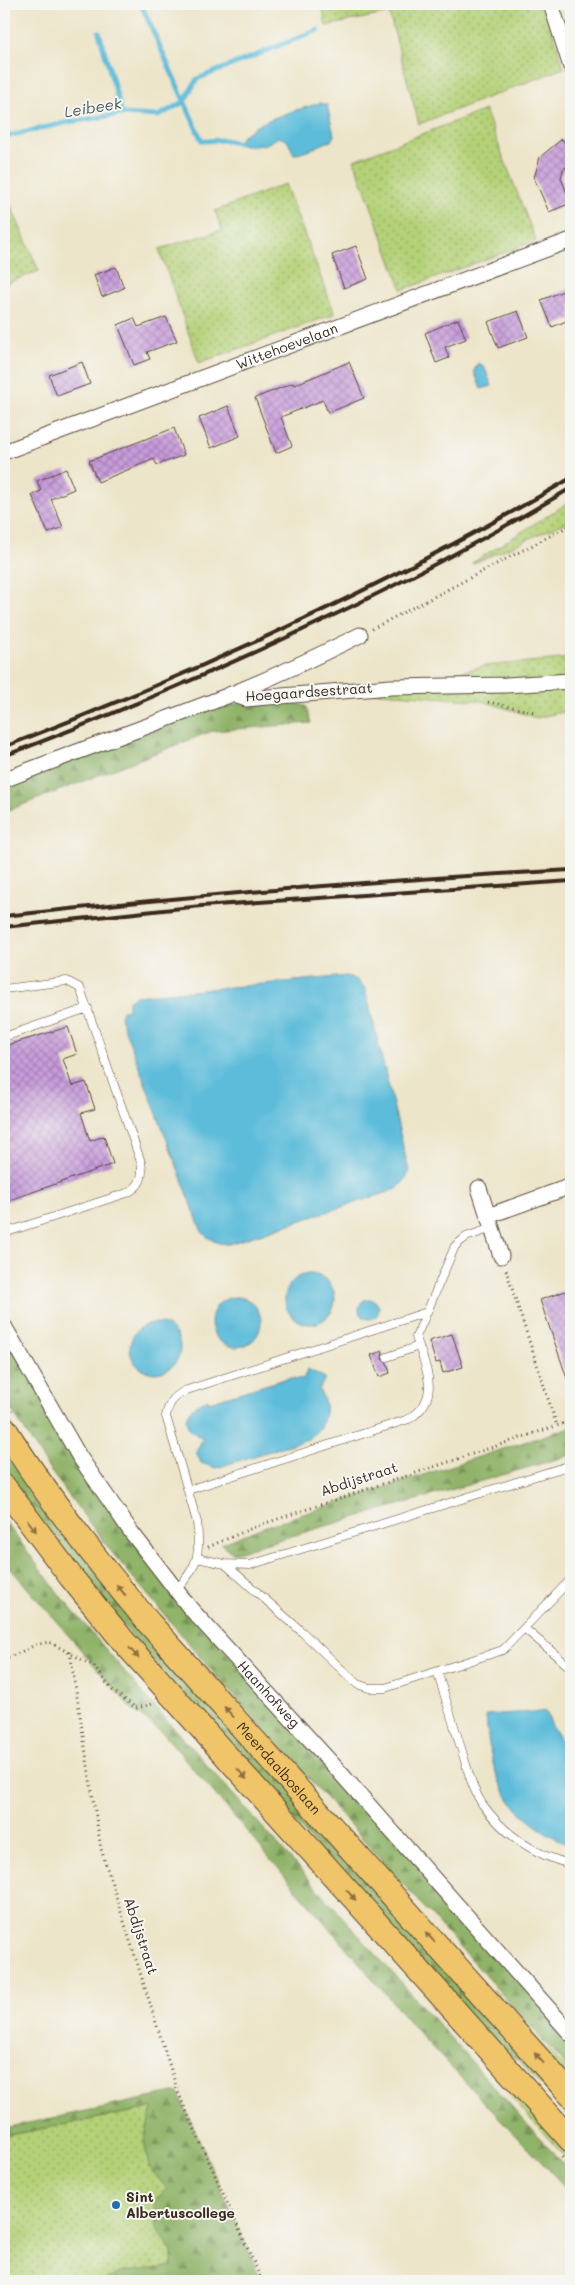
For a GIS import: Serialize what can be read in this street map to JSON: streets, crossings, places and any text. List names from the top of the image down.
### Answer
{
  "streets": {
    "highway": ["Meerdaalboslaan"],
    "street": ["Wittehoevelaan", "Hoegaardsestraat", "Haanhofweg"],
    "path": ["Abdijstraat"]
  },
  "water": ["Leibeek"],
  "places": ["Sint Albertuscollege"]
}
